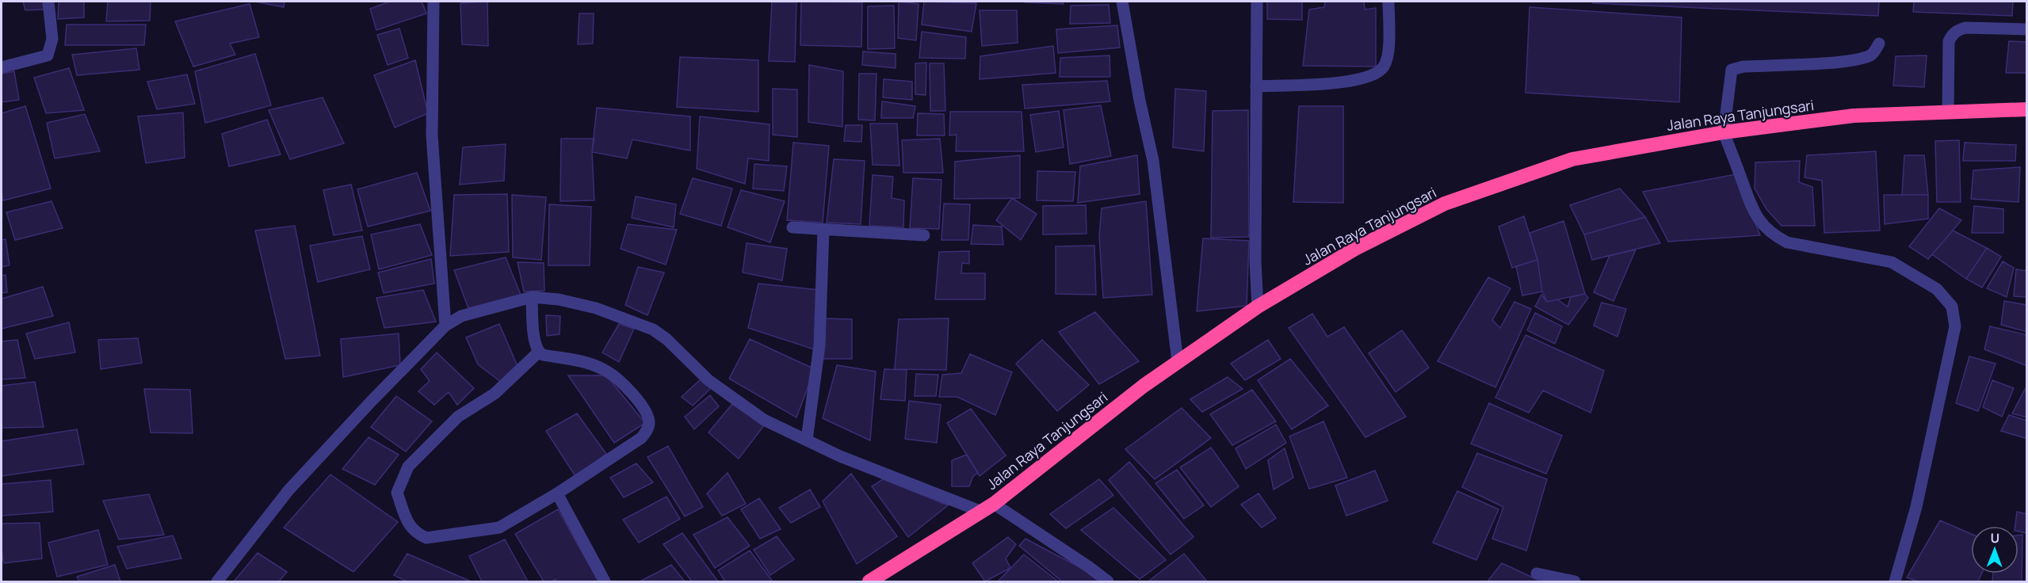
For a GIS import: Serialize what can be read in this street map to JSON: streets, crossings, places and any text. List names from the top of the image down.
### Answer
{
  "streets": {
    "highway": ["Jalan Raya Tanjungsari"]
  },
  "north": "top"
}
